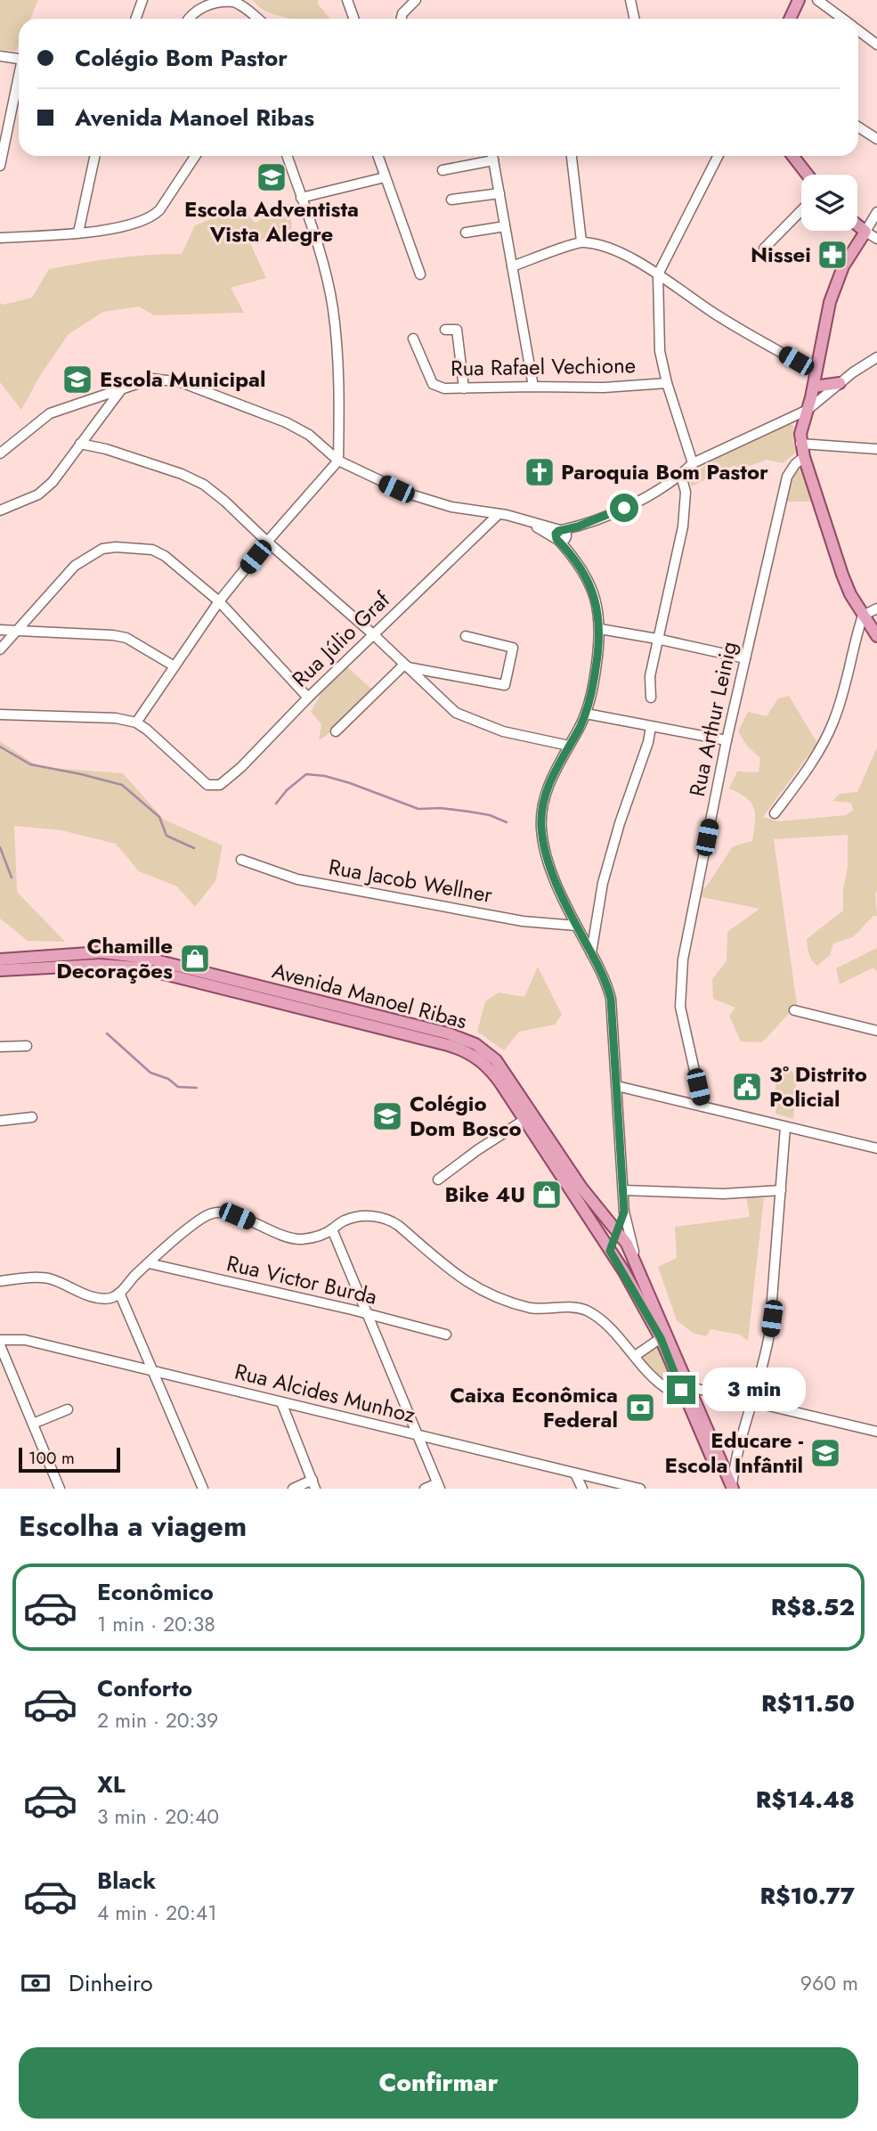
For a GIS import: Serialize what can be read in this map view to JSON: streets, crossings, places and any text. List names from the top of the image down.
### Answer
{
  "streets": {
    "main road": ["Avenida Manoel Ribas"],
    "street": [
      "Rua Rafael Vechione",
      "Rua Júlio Graf",
      "Rua Arthur Leinig",
      "Rua Jacob Wellner",
      "Rua Victor Burda",
      "Rua Alcides Munhoz"
    ]
  },
  "places": {
    "school or university": [
      "Escola Adventista Vista Alegre",
      "Escola Municipal",
      "Colégio Dom Bosco",
      "Educare - Escola Infântil"
    ],
    "pharmacy": ["Nissei"],
    "church": ["Paroquia Bom Pastor"],
    "shop": ["Chamille Decorações", "Bike 4U"],
    "public building": ["3º Distrito Policial"],
    "bank": ["Caixa Econômica Federal"]
  },
  "scale_bar": "100 m",
  "page": {
    "banner": ["Colégio Bom Pastor", "Avenida Manoel Ribas"],
    "bubble": "3 min",
    "scale": "100 m",
    "heading": "Escolha a viagem",
    "list": [
      {
        "name": "Econômico",
        "note": "1 min · 20:38",
        "value": "R$8.52"
      },
      {
        "name": "Conforto",
        "note": "2 min · 20:39",
        "value": "R$11.50"
      },
      {
        "name": "XL",
        "note": "3 min · 20:40",
        "value": "R$14.48"
      },
      {
        "name": "Black",
        "note": "4 min · 20:41",
        "value": "R$10.77"
      }
    ],
    "pay": ["Dinheiro", "960 m"],
    "buttons": "Confirmar"
  }
}
